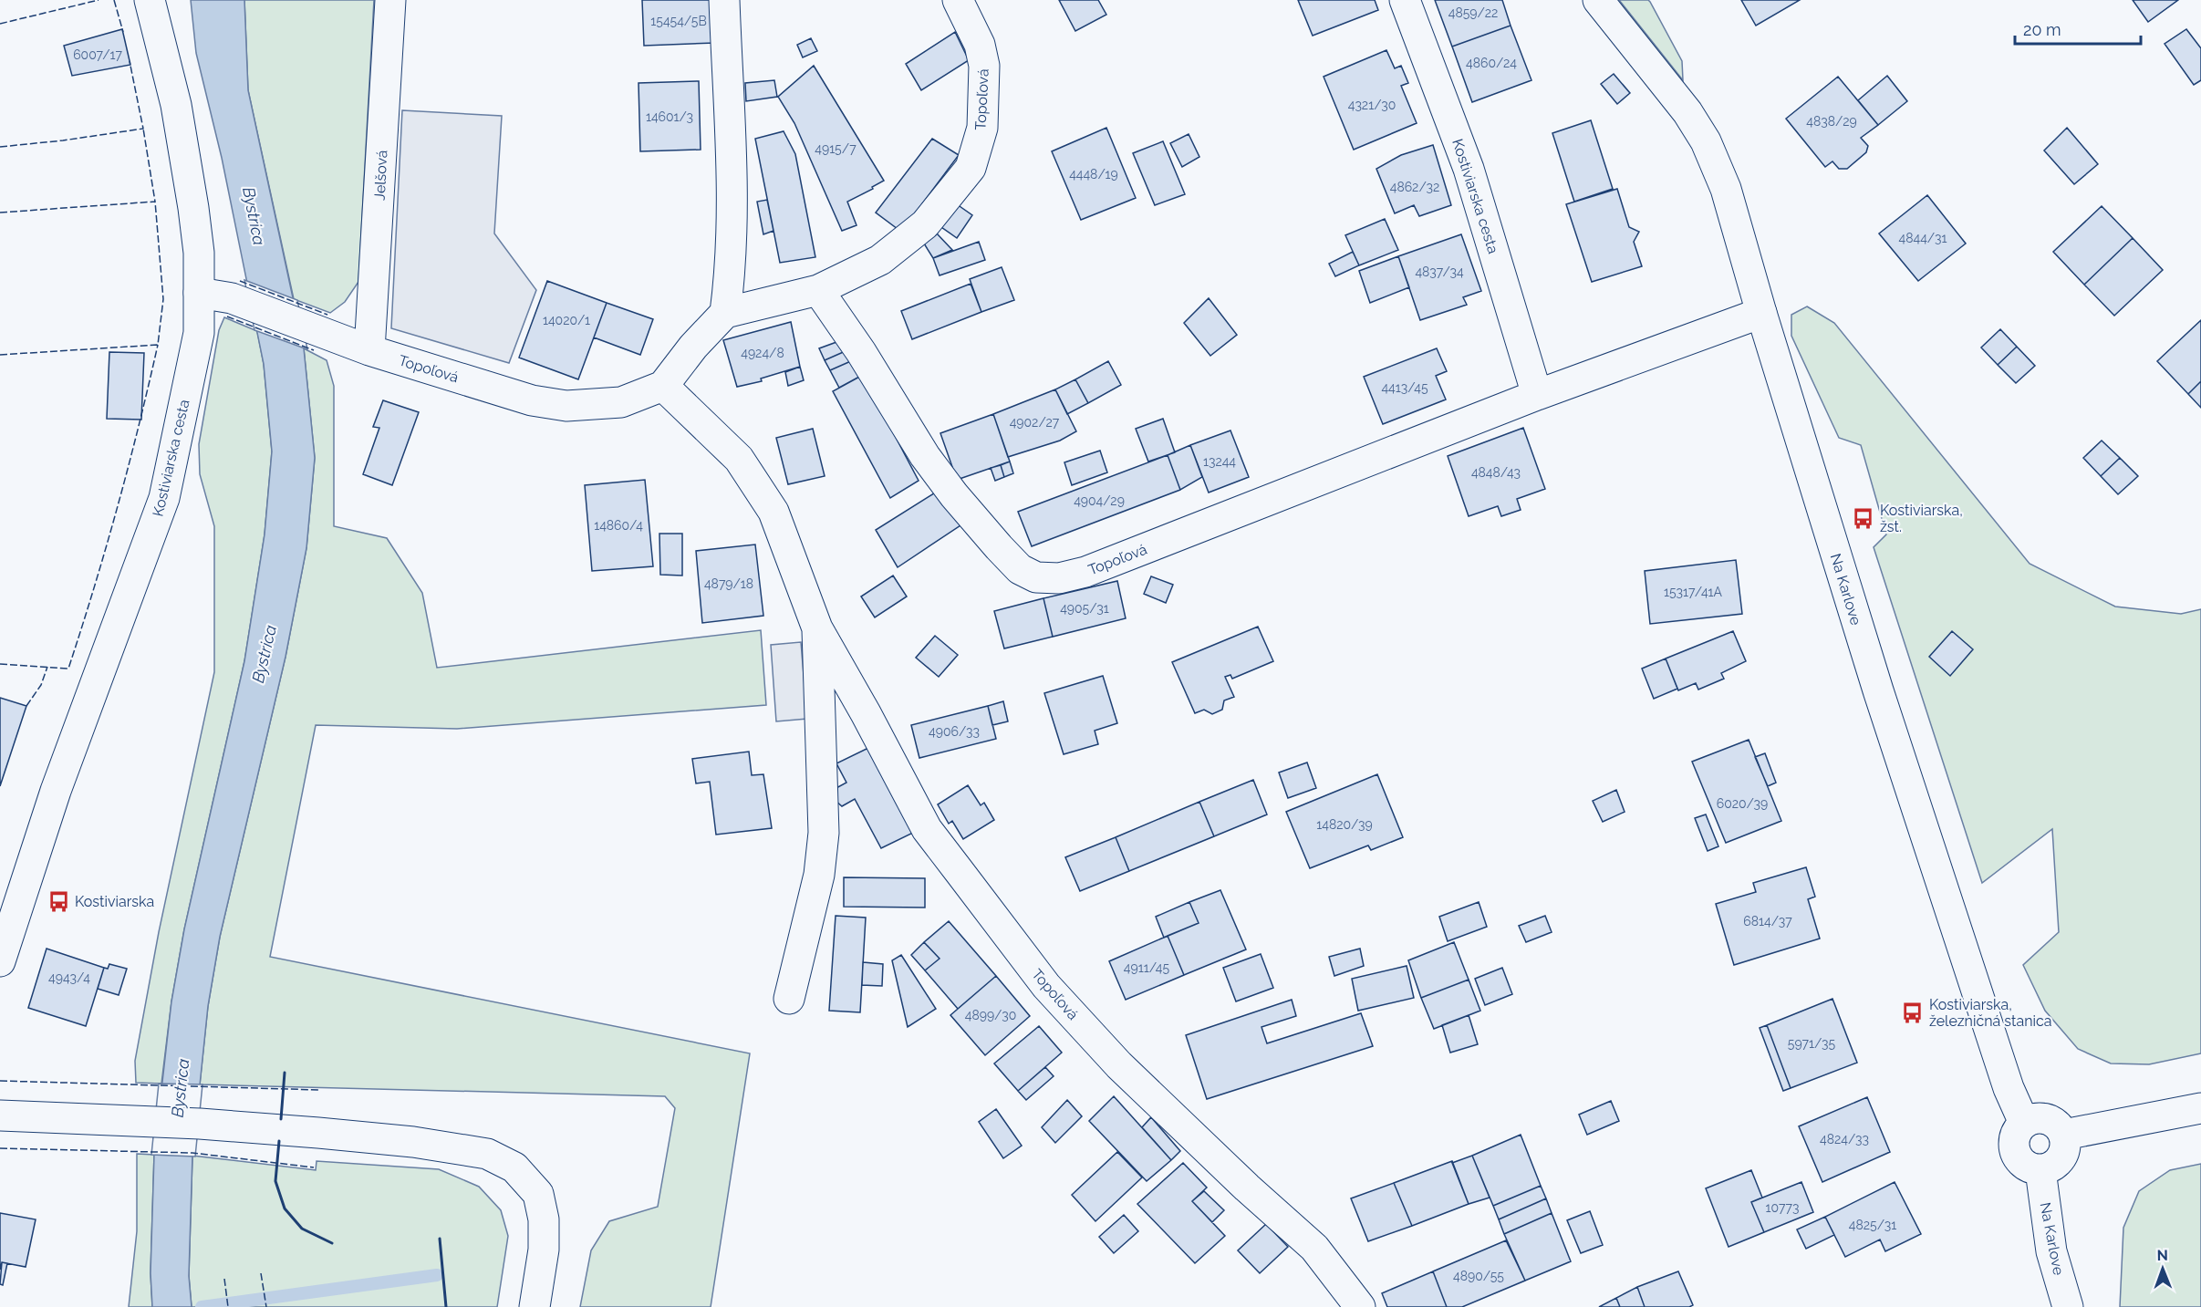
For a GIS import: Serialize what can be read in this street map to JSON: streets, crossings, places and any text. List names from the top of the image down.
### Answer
{
  "streets": {
    "street": [
      "Topoľová",
      "Jelšová",
      "Kostiviarska cesta",
      "Na Karlove"
    ]
  },
  "crossings": [
    ["Topoľová", "Jelšová"],
    ["Topoľová", "Kostiviarska cesta"]
  ],
  "water": ["Bystrica"],
  "places": {
    "bus stop": ["Kostiviarska, žst.", "Kostiviarska", "Kostiviarska, železničná stanica"]
  },
  "house_numbers": [
    "4859/22",
    "15454/5B",
    "6007/17",
    "4860/24",
    "4321/30",
    "14601/3",
    "4838/29",
    "4915/7",
    "4448/19",
    "4862/32",
    "4844/31",
    "4837/34",
    "14020/1",
    "4924/8",
    "4413/45",
    "4902/27",
    "13244",
    "4848/43",
    "4904/29",
    "14860/4",
    "4879/18",
    "15317/41A",
    "4905/31",
    "4906/33",
    "6020/39",
    "14820/39",
    "6814/37",
    "4911/45",
    "4943/4",
    "4899/30",
    "5971/35",
    "4824/33",
    "10773",
    "4825/31",
    "4890/55"
  ],
  "scale_bar": "20 m",
  "north": "top"
}
